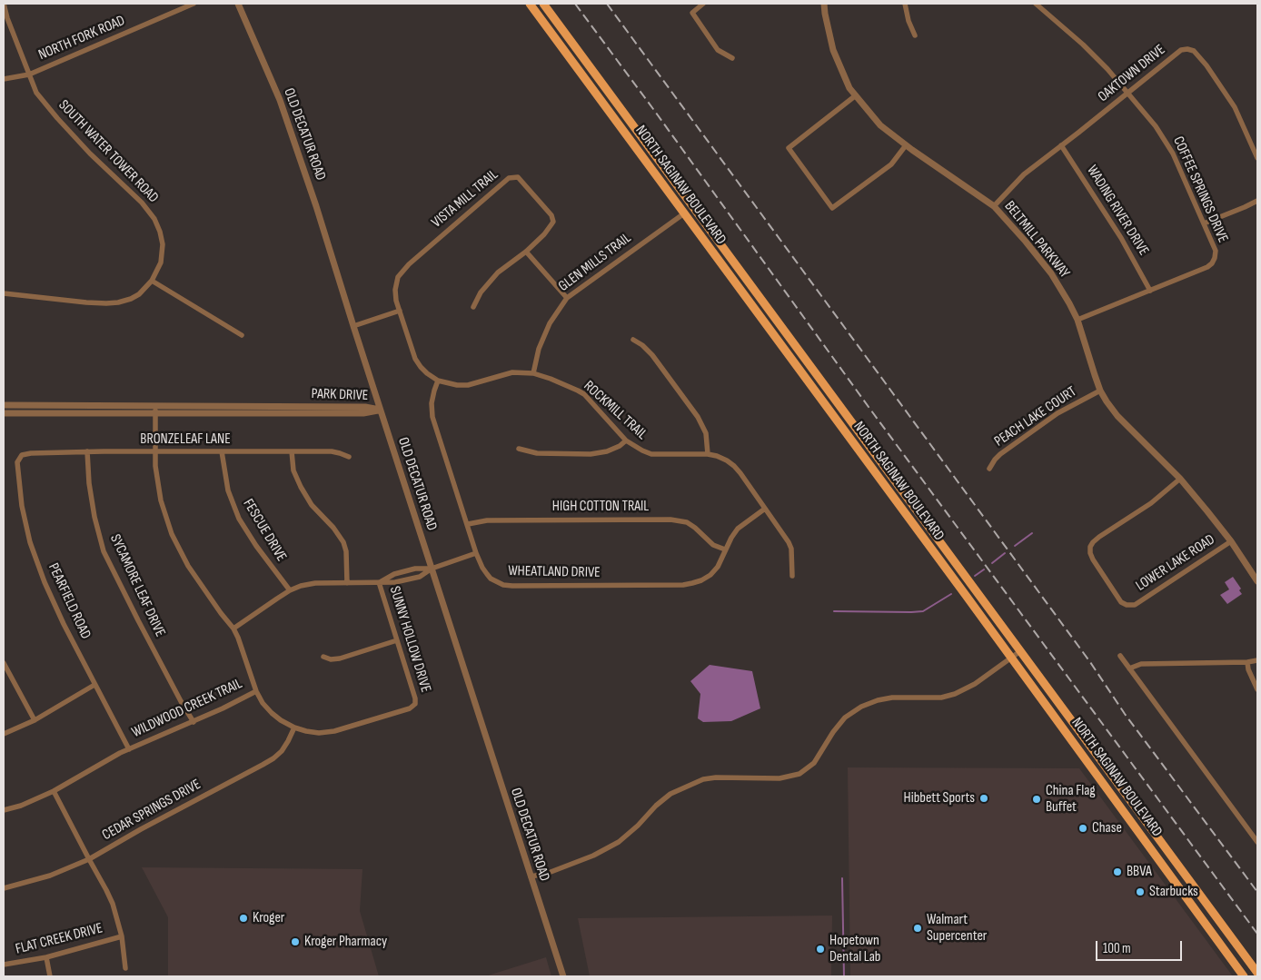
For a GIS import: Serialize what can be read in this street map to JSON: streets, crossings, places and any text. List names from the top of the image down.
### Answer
{
  "streets": {
    "main road": ["NORTH SAGINAW BOULEVARD"],
    "street": [
      "NORTH FORK ROAD",
      "OAKTOWN DRIVE",
      "OLD DECATUR ROAD",
      "SOUTH WATER TOWER ROAD",
      "COFFEE SPRINGS DRIVE",
      "VISTA MILL TRAIL",
      "WADING RIVER DRIVE",
      "BELTMILL PARKWAY",
      "GLEN MILLS TRAIL",
      "PARK DRIVE",
      "ROCKMILL TRAIL",
      "PEACH LAKE COURT",
      "BRONZELEAF LANE",
      "HIGH COTTON TRAIL",
      "FESCUE DRIVE",
      "LOWER LAKE ROAD",
      "WHEATLAND DRIVE",
      "SYCAMORE LEAF DRIVE",
      "PEARFIELD ROAD",
      "SUNNY HOLLOW DRIVE",
      "WILDWOOD CREEK TRAIL",
      "CEDAR SPRINGS DRIVE",
      "FLAT CREEK DRIVE"
    ]
  },
  "crossings": [
    ["NORTH FORK ROAD", "SOUTH WATER TOWER ROAD"],
    ["OAKTOWN DRIVE", "COFFEE SPRINGS DRIVE"],
    ["OAKTOWN DRIVE", "WADING RIVER DRIVE"],
    ["OAKTOWN DRIVE", "BELTMILL PARKWAY"],
    ["OLD DECATUR ROAD", "PARK DRIVE"],
    ["NORTH SAGINAW BOULEVARD", "GLEN MILLS TRAIL"],
    ["COFFEE SPRINGS DRIVE", "WADING RIVER DRIVE"],
    ["COFFEE SPRINGS DRIVE", "BELTMILL PARKWAY"],
    ["VISTA MILL TRAIL", "ROCKMILL TRAIL"],
    ["BELTMILL PARKWAY", "PEACH LAKE COURT"],
    ["BELTMILL PARKWAY", "LOWER LAKE ROAD"],
    ["GLEN MILLS TRAIL", "ROCKMILL TRAIL"],
    ["ROCKMILL TRAIL", "WHEATLAND DRIVE"],
    ["BRONZELEAF LANE", "FESCUE DRIVE"],
    ["BRONZELEAF LANE", "SYCAMORE LEAF DRIVE"],
    ["BRONZELEAF LANE", "PEARFIELD ROAD"],
    ["HIGH COTTON TRAIL", "WHEATLAND DRIVE"],
    ["SYCAMORE LEAF DRIVE", "WILDWOOD CREEK TRAIL"],
    ["PEARFIELD ROAD", "WILDWOOD CREEK TRAIL"],
    ["SUNNY HOLLOW DRIVE", "CEDAR SPRINGS DRIVE"]
  ],
  "places": [
    "Hibbett Sports",
    "China Flag Buffet",
    "Chase",
    "BBVA",
    "Starbucks",
    "Kroger",
    "Walmart Supercenter",
    "Kroger Pharmacy",
    "Hopetown Dental Lab"
  ],
  "scale_bar": "100 m"
}
